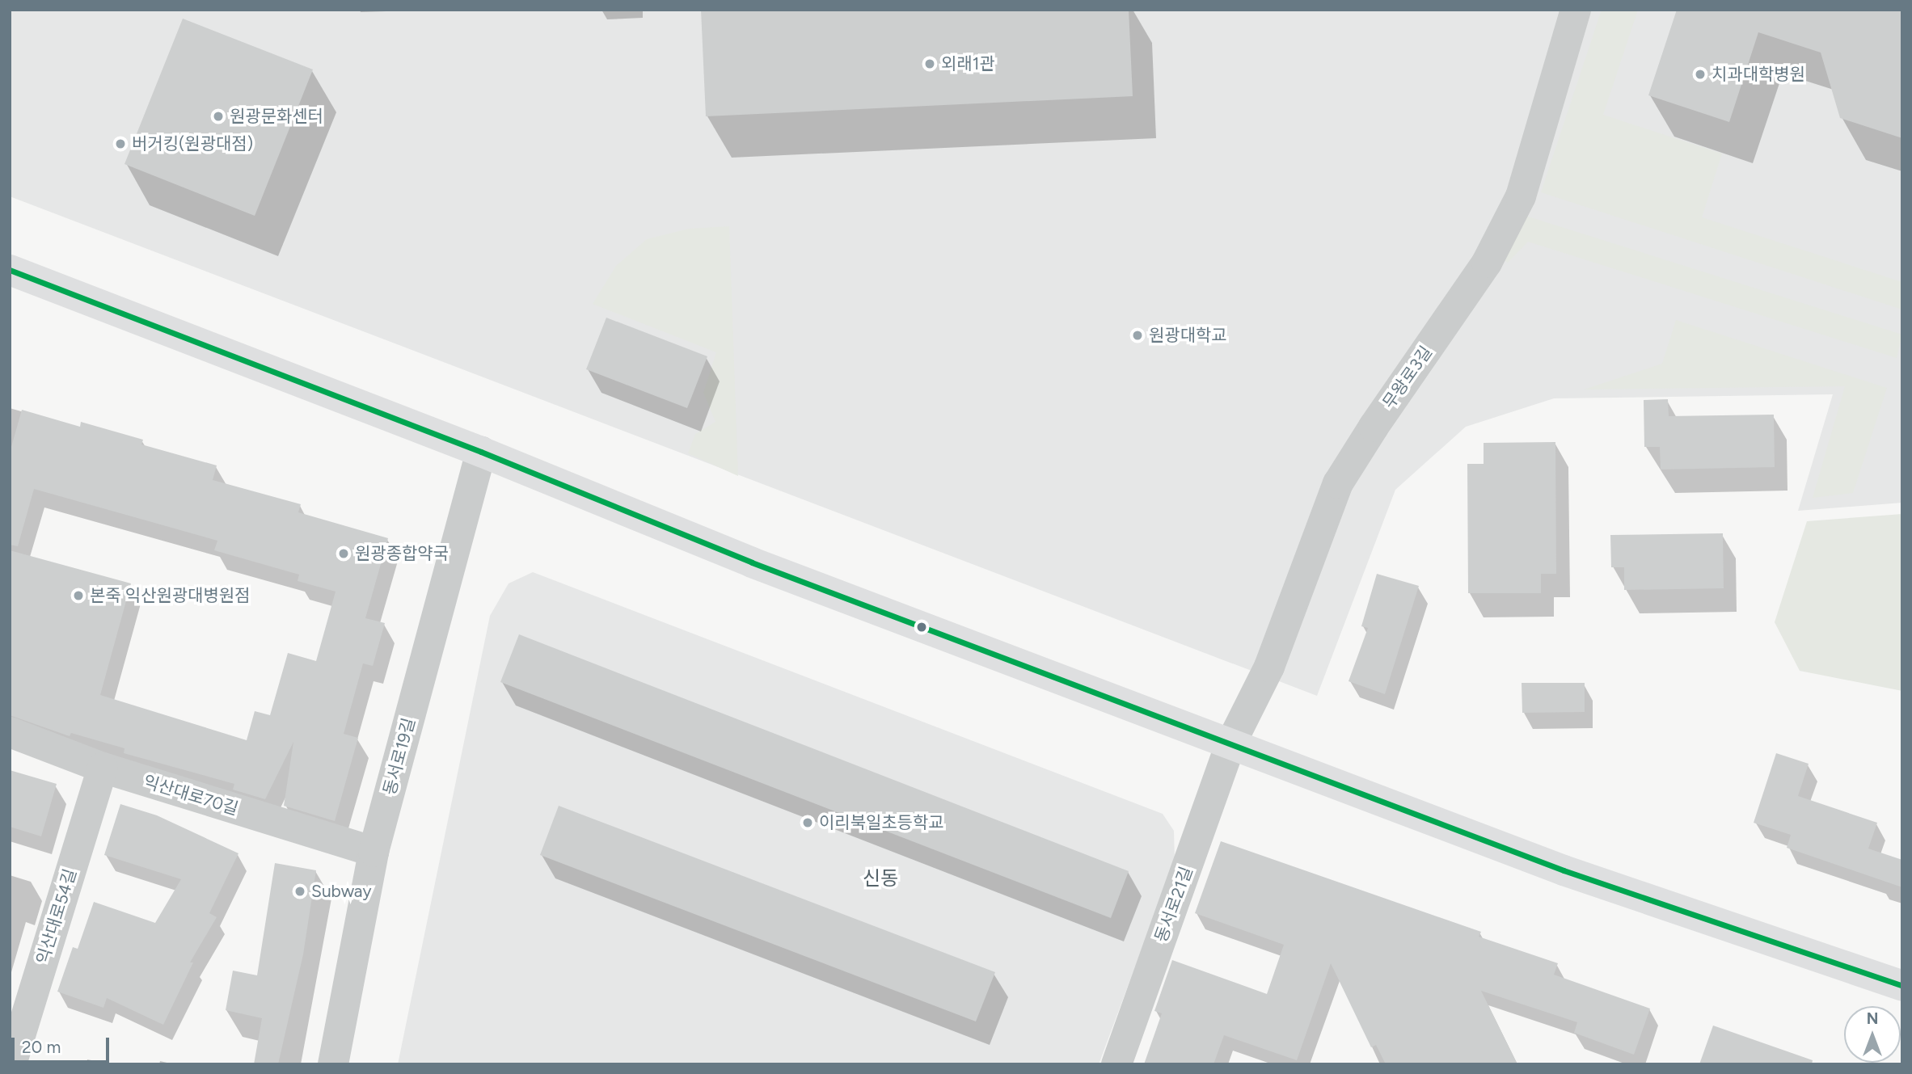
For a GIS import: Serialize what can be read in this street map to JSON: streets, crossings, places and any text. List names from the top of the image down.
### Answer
{
  "streets": {
    "street": [
      "무왕로3길",
      "동서로19길",
      "익산대로70길",
      "동서로21길",
      "익산대로54길"
    ]
  },
  "crossings": [
    ["무왕로3길", "동서로21길"],
    ["동서로19길", "익산대로70길"],
    ["익산대로70길", "익산대로54길"]
  ],
  "districts": ["신동"],
  "places": [
    "외래1관",
    "치과대학병원",
    "원광문화센터",
    "버거킹(원광대점)",
    "원광대학교",
    "원광종합약국",
    "본죽 익산원광대병원점",
    "이리북일초등학교",
    "Subway"
  ],
  "scale_bar": "20 m",
  "north": "top"
}
